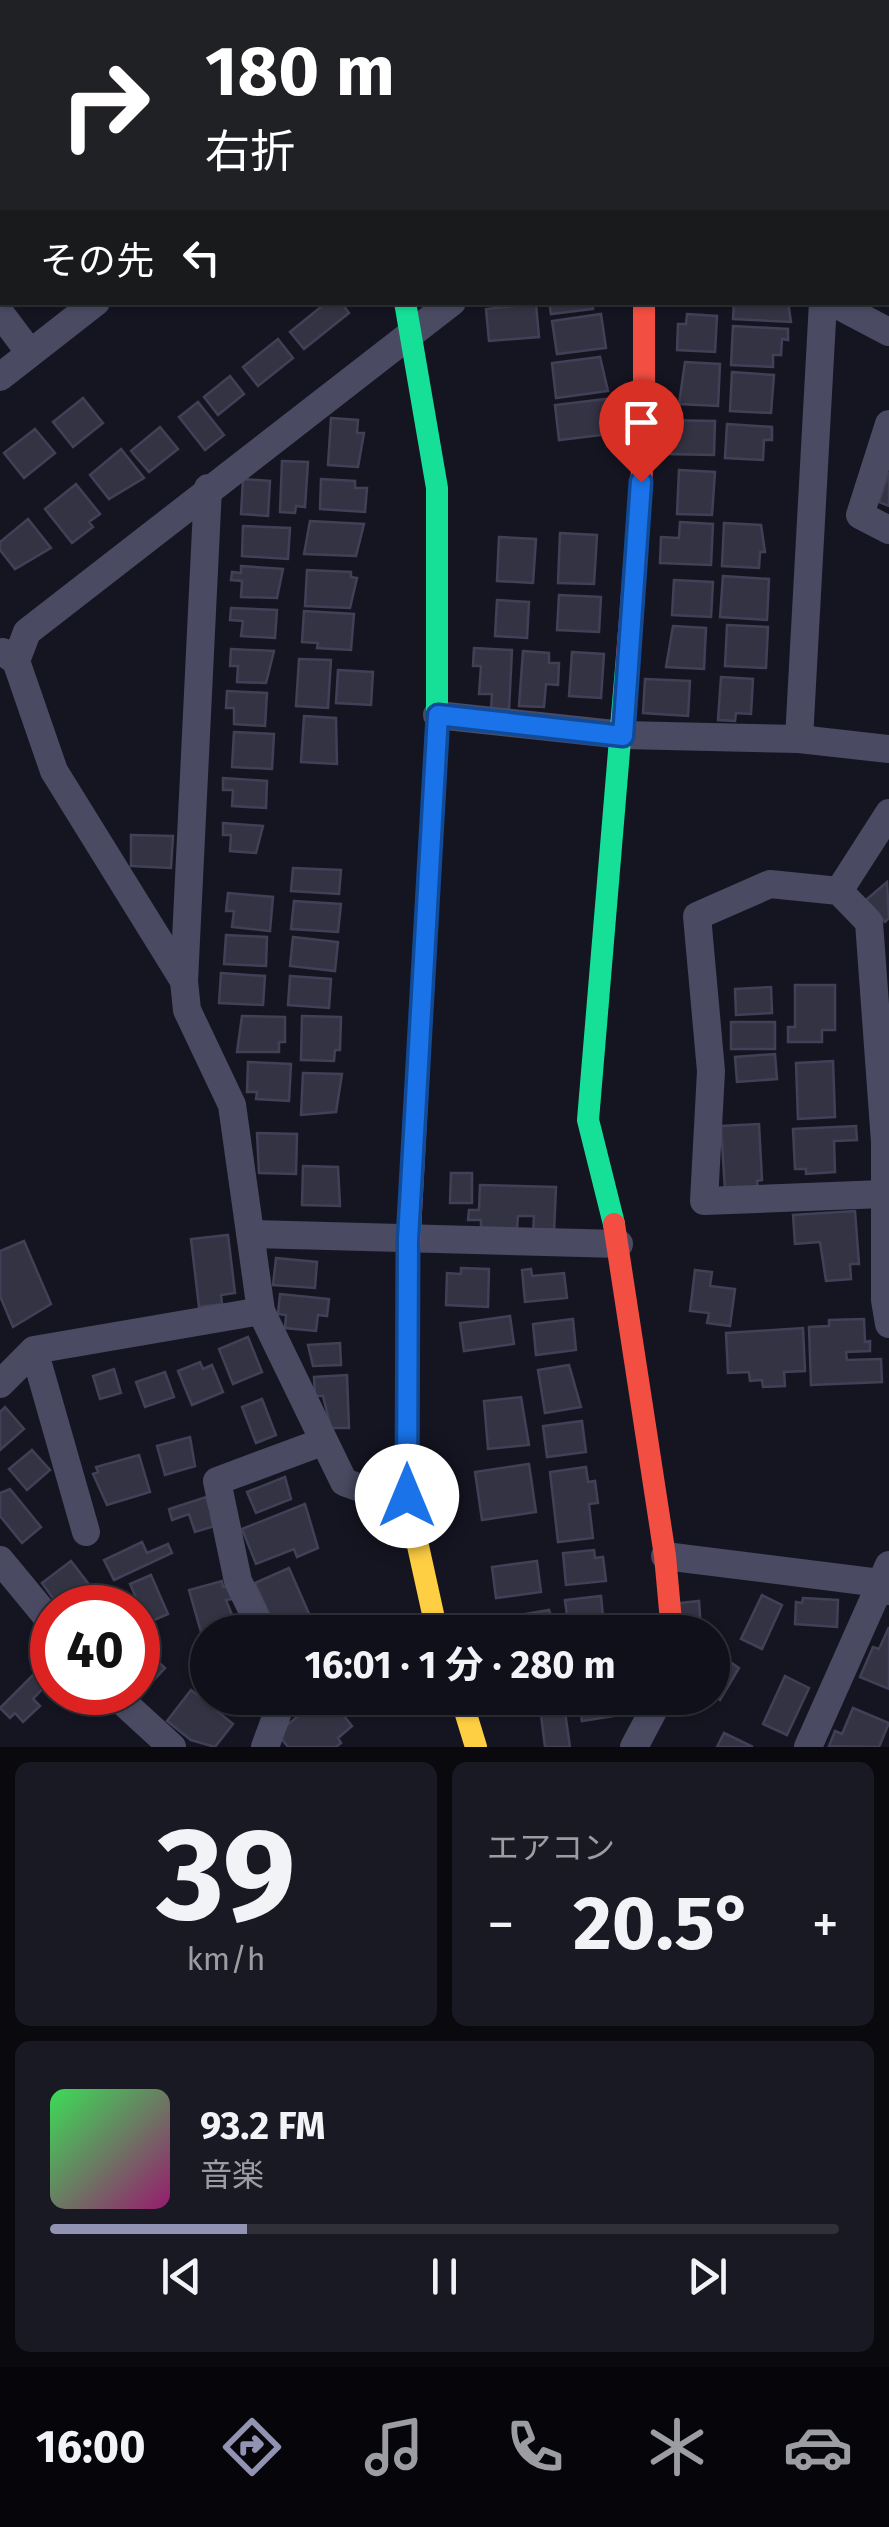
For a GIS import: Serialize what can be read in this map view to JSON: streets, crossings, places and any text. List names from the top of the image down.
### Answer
{
  "page": {
    "turn": ["180 m", "右折"],
    "then": "その先",
    "limit": "40",
    "trip": "16:01 · 1 分 · 280 m",
    "tile": [
      ["39", "km/h"],
      "エアコン"
    ],
    "heat": ["−", "20.5°", "+"],
    "song": ["93.2 FM", "音楽"],
    "tabs": "16:00"
  }
}
